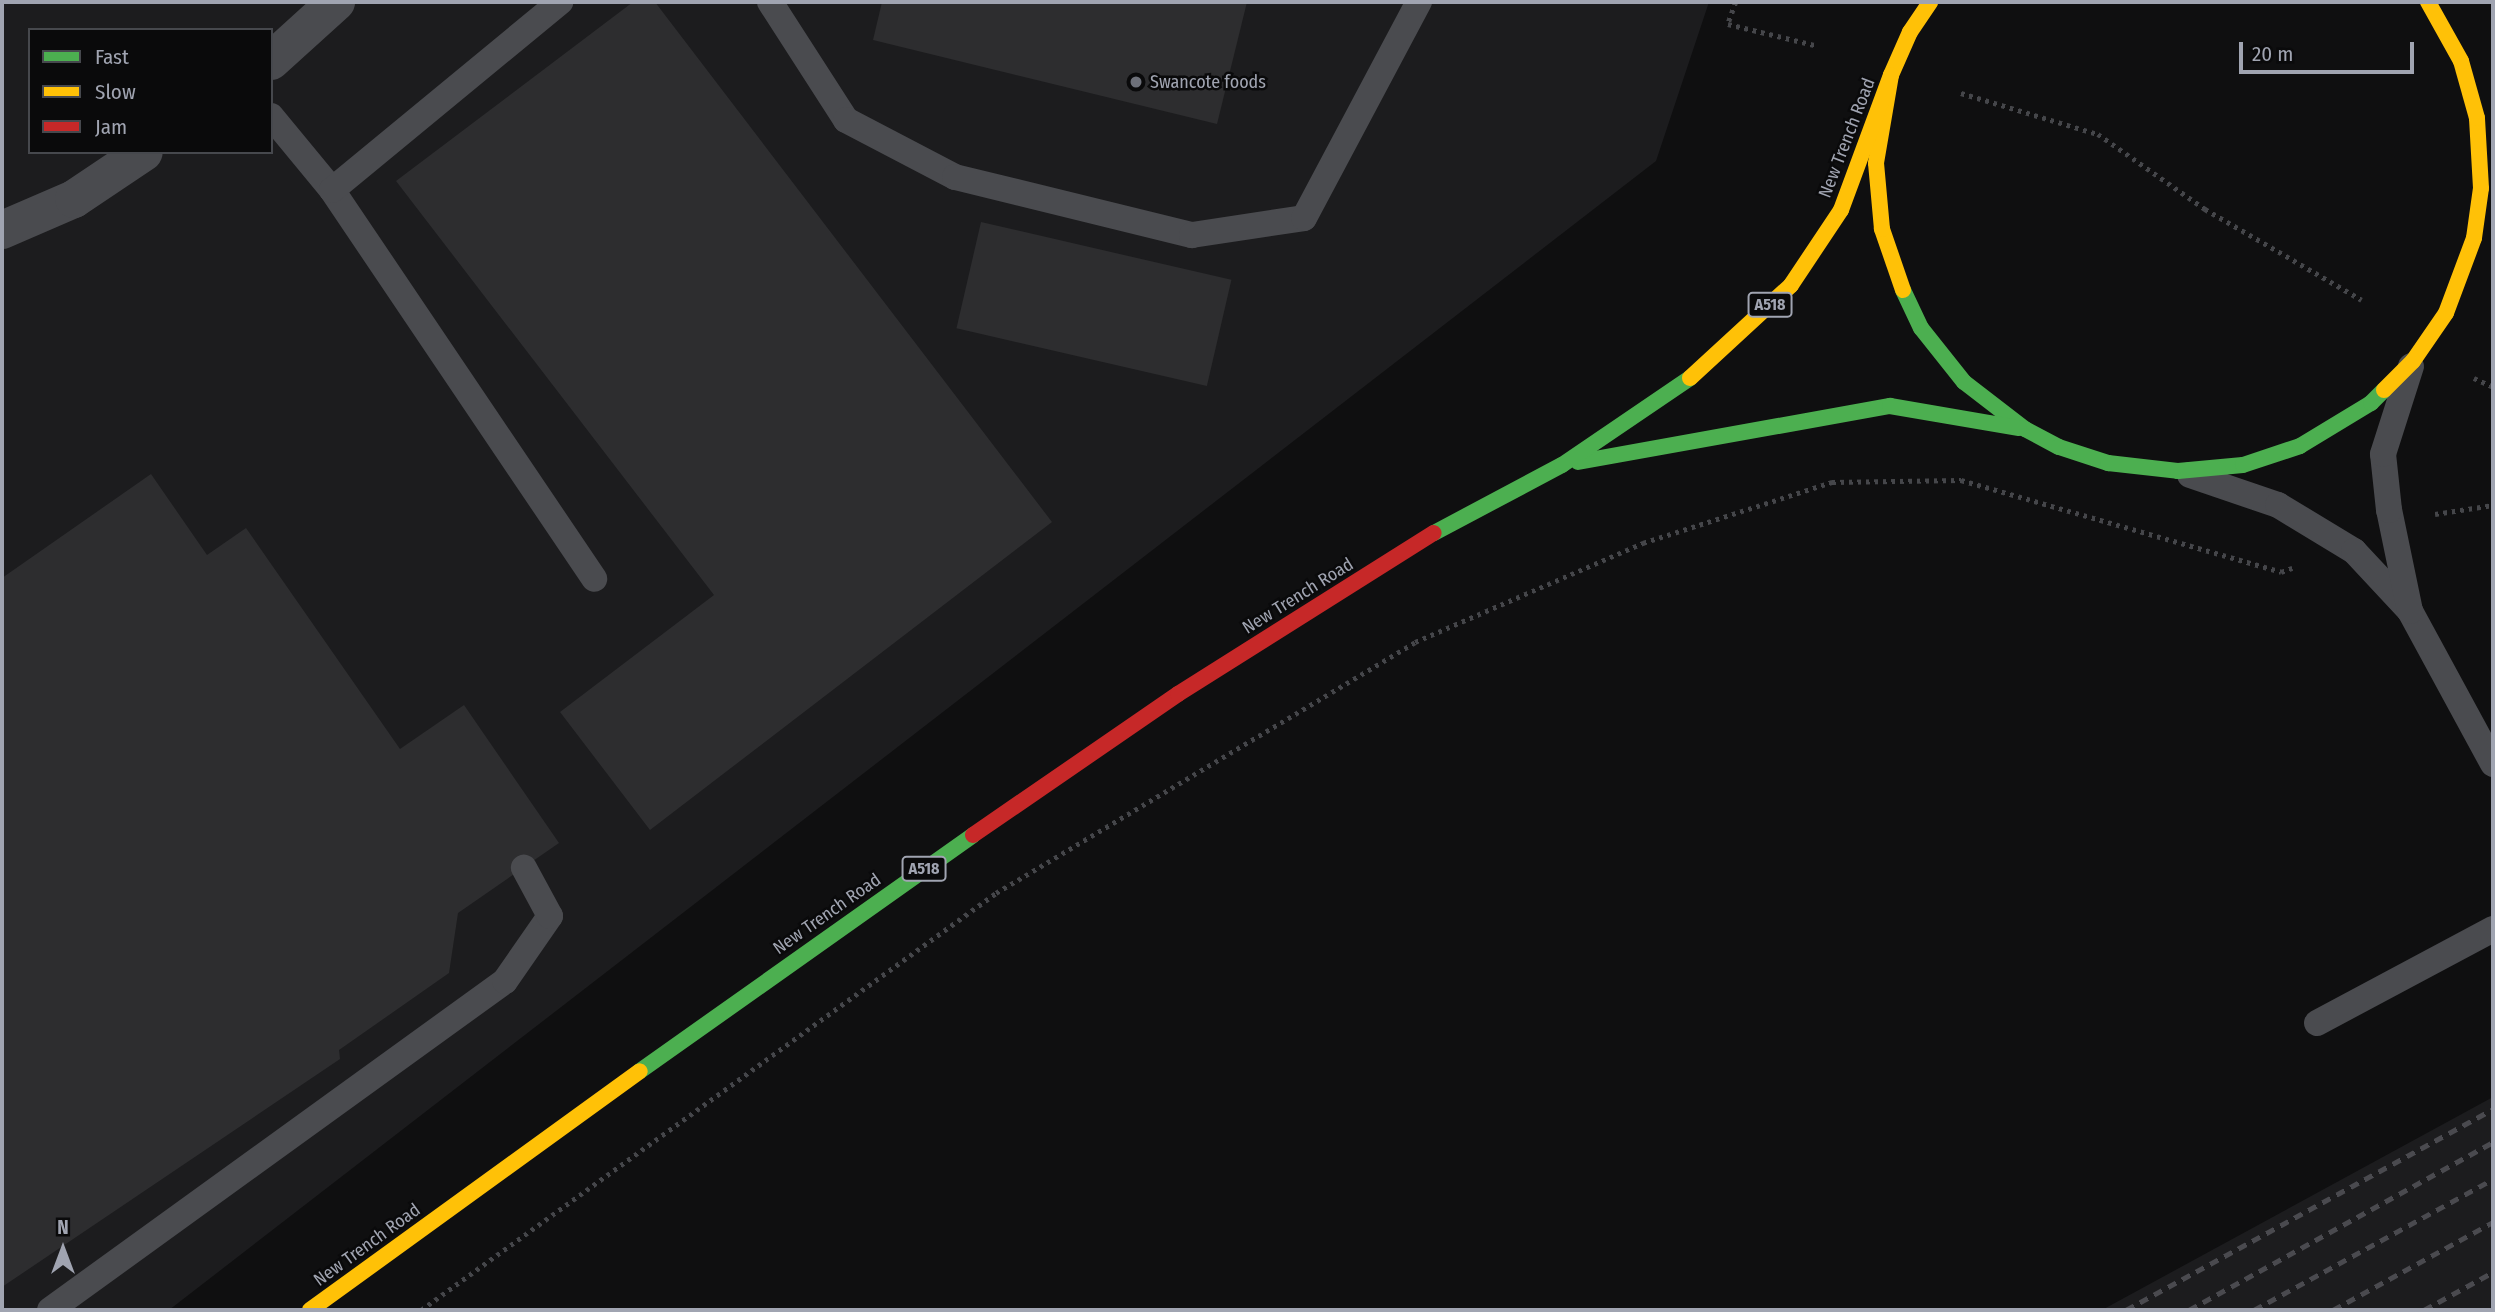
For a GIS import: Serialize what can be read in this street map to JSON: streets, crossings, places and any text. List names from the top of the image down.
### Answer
{
  "streets": {
    "highway": ["New Trench Road", "A518"]
  },
  "places": ["Swancote foods"],
  "legend": ["Fast", "Slow", "Jam"],
  "scale_bar": "20 m",
  "north": "top"
}
